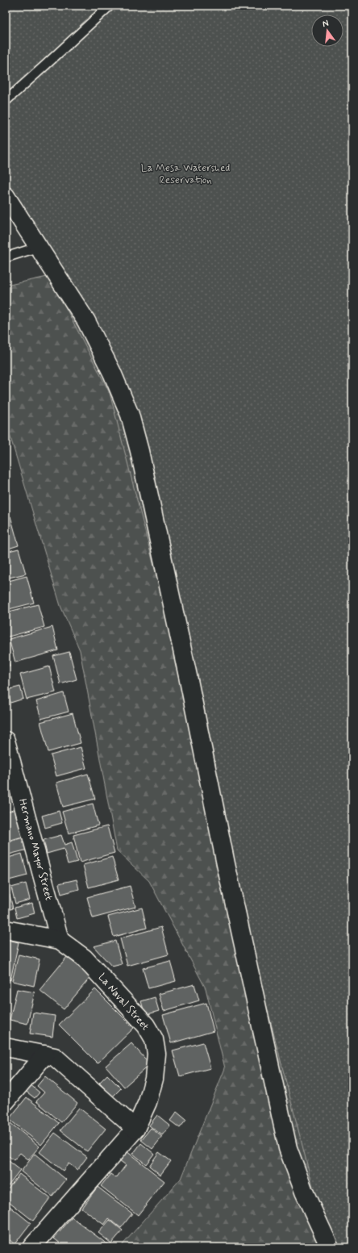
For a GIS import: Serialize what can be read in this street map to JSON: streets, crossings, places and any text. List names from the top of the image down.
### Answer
{
  "streets": {
    "street": ["Hermano Mayor Street", "La Naval Street"]
  },
  "crossings": [
    ["Hermano Mayor Street", "La Naval Street"]
  ],
  "parks": ["La Mesa Watershed Reservation"],
  "north": "top"
}
